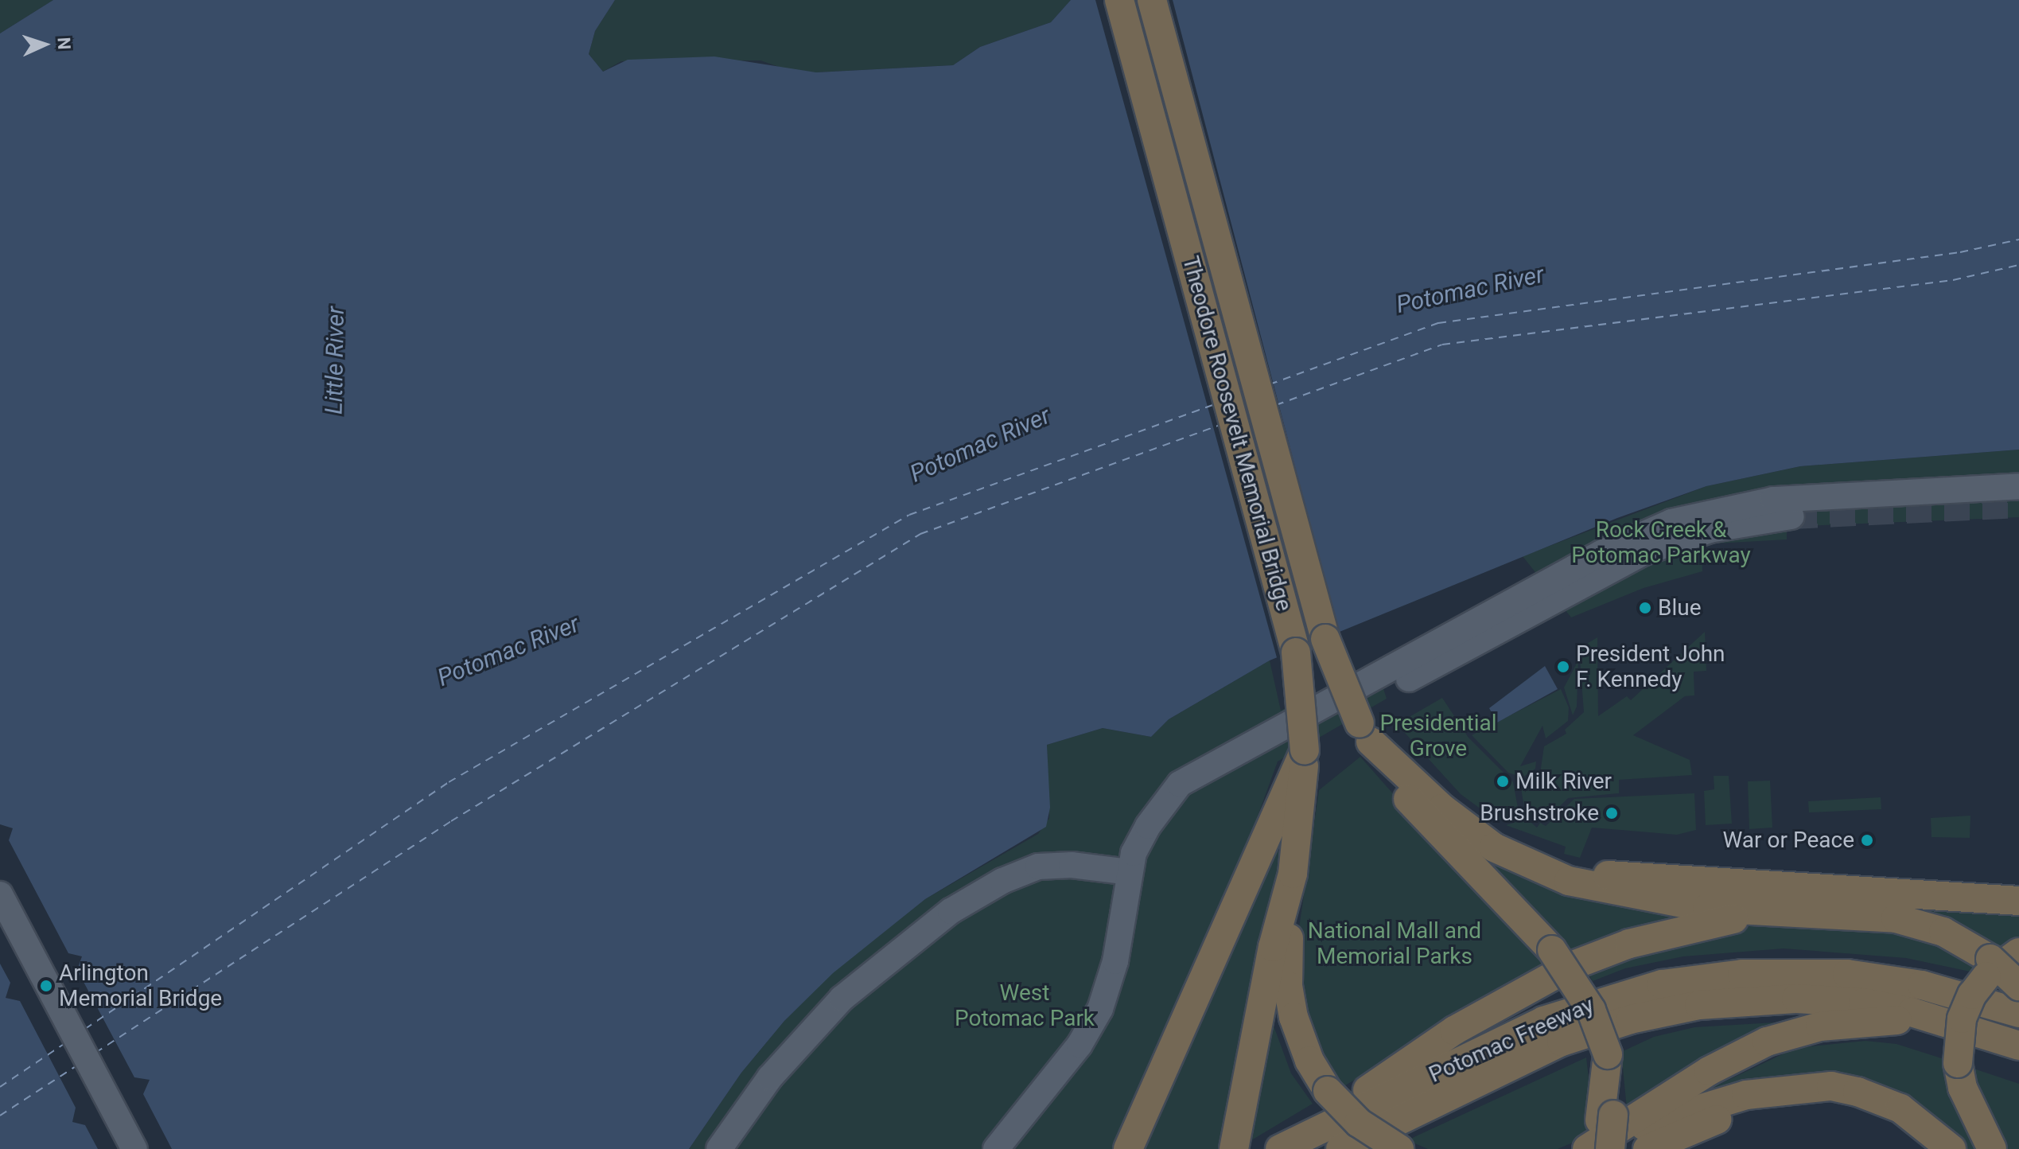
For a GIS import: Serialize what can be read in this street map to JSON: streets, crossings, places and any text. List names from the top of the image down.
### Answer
{
  "streets": {
    "highway": ["Theodore Roosevelt Memorial Bridge", "Potomac Freeway"]
  },
  "water": ["Potomac River", "Little River"],
  "parks": [
    "Rock Creek & Potomac Parkway",
    "Presidential Grove",
    "National Mall and Memorial Parks",
    "West Potomac Park"
  ],
  "places": [
    "Blue",
    "President John F. Kennedy",
    "Milk River",
    "Brushstroke",
    "War or Peace",
    "Arlington Memorial Bridge"
  ],
  "north": "right"
}
